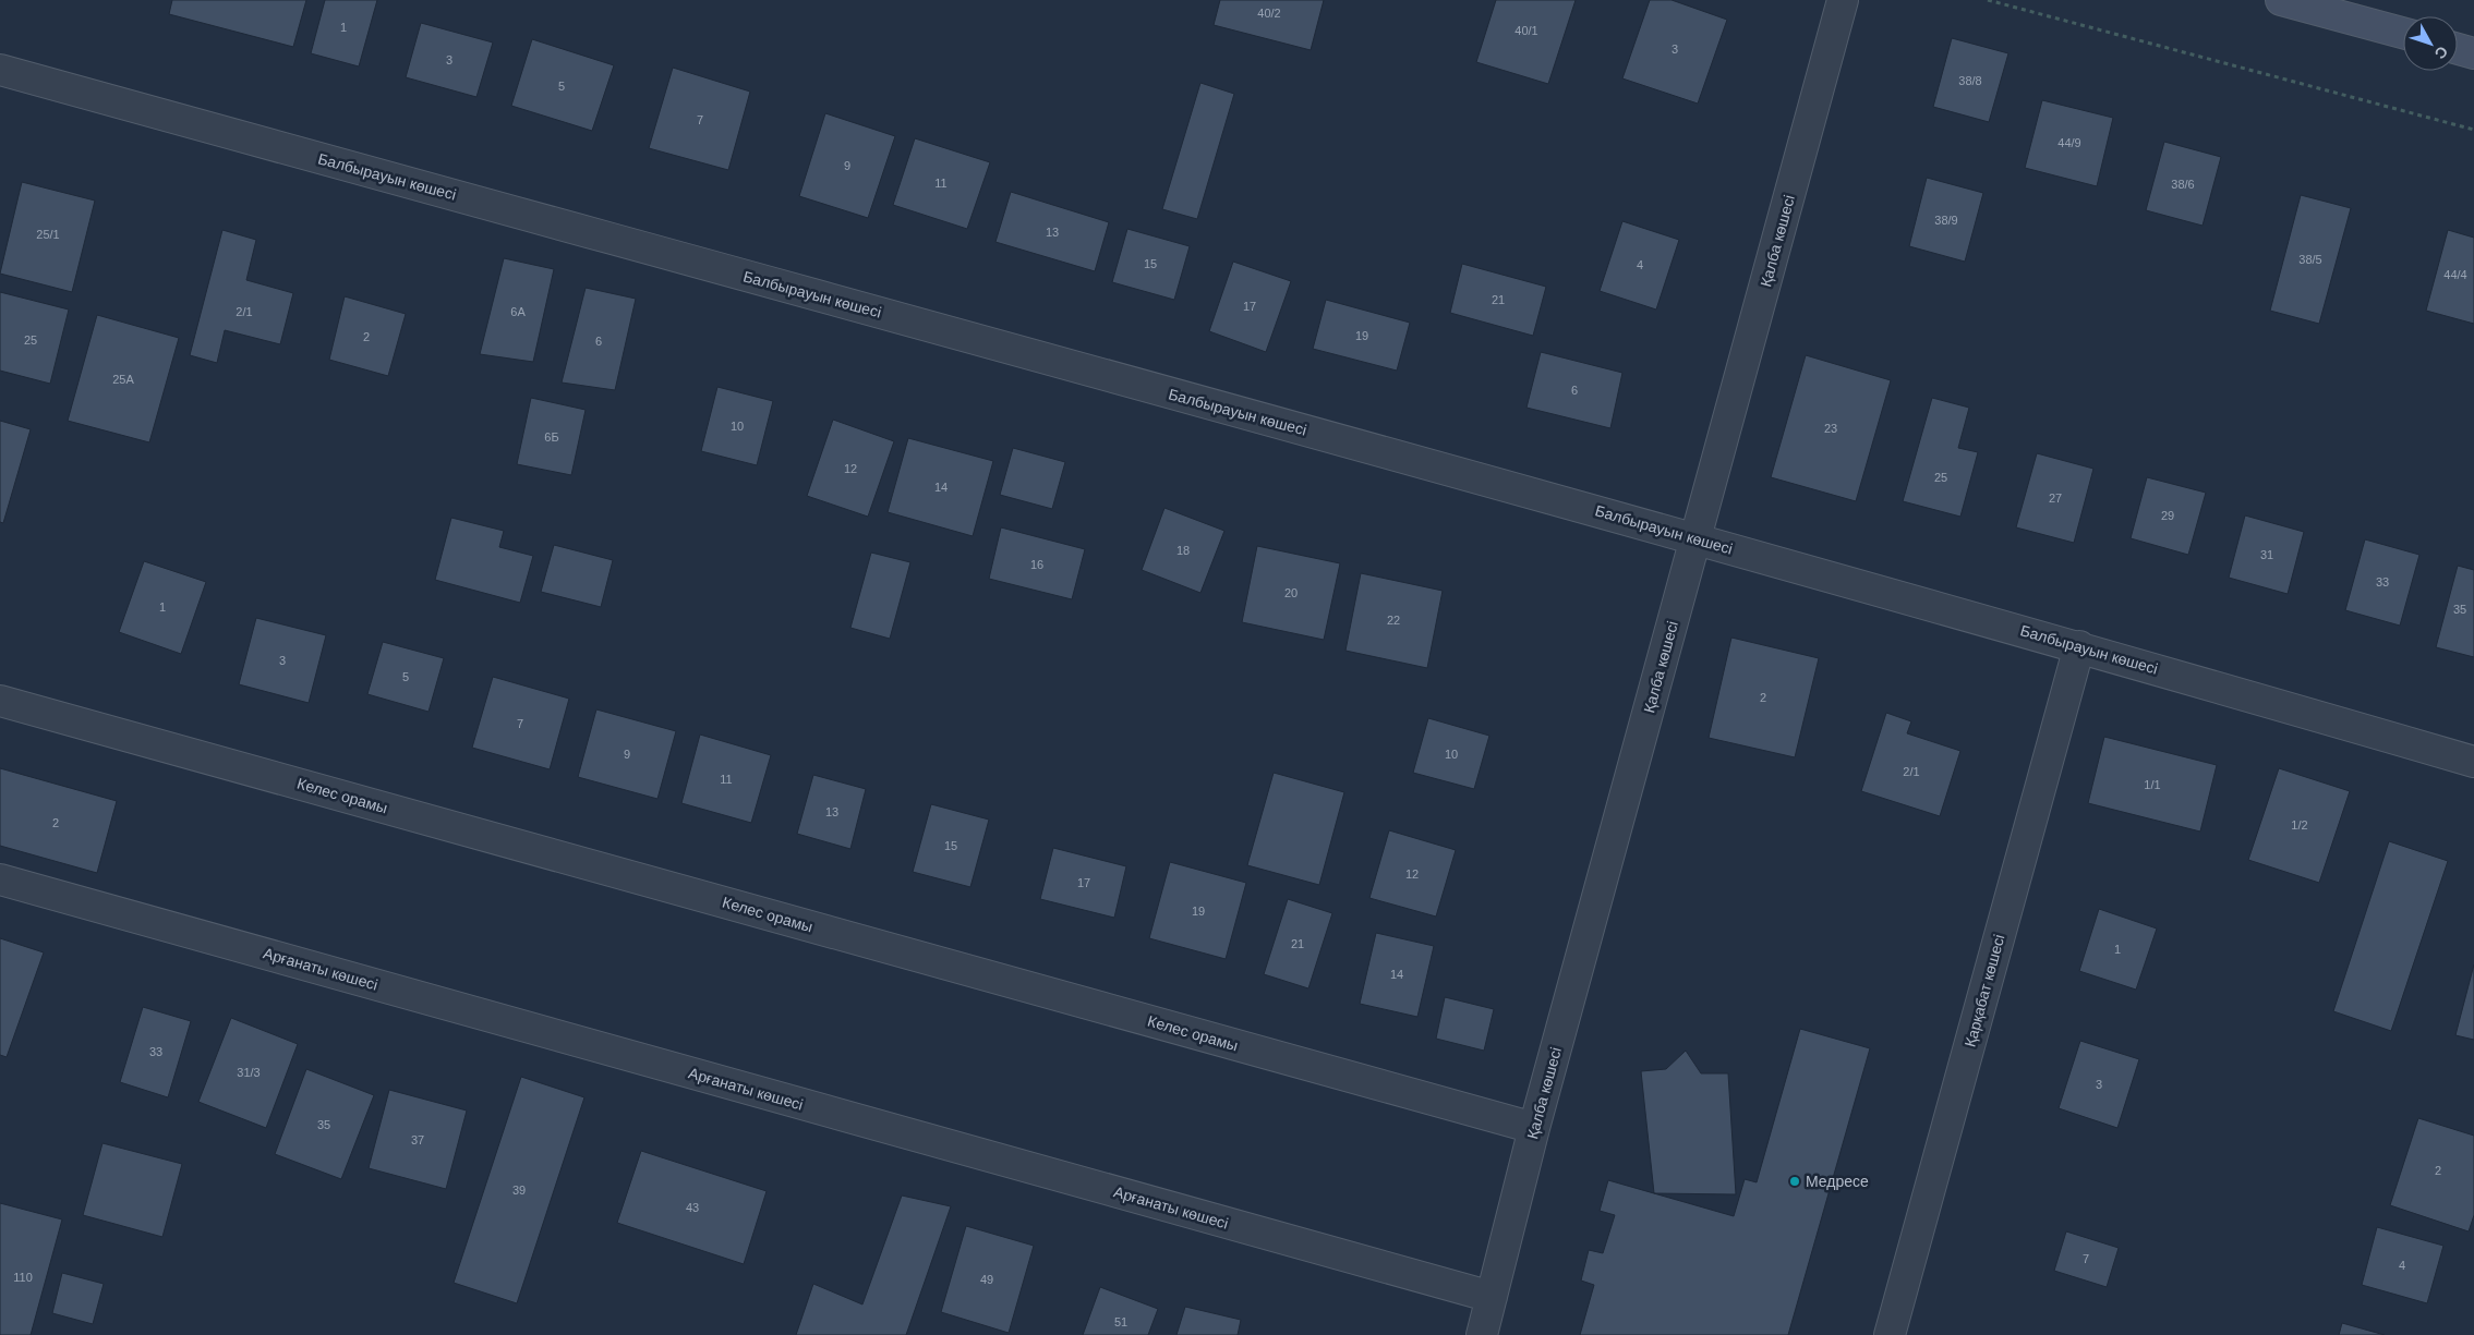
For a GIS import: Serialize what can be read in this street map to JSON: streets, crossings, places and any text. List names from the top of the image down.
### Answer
{
  "streets": {
    "street": [
      "Балбырауын көшесі",
      "Қалба көшесі",
      "Келес орамы",
      "Арғанаты көшесі",
      "Қарқабат көшесі"
    ]
  },
  "crossings": [
    ["Балбырауын көшесі", "Қалба көшесі"],
    ["Балбырауын көшесі", "Қарқабат көшесі"],
    ["Қалба көшесі", "Келес орамы"],
    ["Қалба көшесі", "Арғанаты көшесі"]
  ],
  "places": ["Медресе"],
  "house_numbers": [
    "40/2",
    "1",
    "40/1",
    "3",
    "3",
    "38/8",
    "5",
    "7",
    "44/9",
    "9",
    "11",
    "38/6",
    "38/9",
    "13",
    "25/1",
    "38/5",
    "15",
    "4",
    "44/4",
    "21",
    "17",
    "2/1",
    "6А",
    "19",
    "2",
    "25",
    "6",
    "25А",
    "6",
    "10",
    "23",
    "6Б",
    "12",
    "25",
    "14",
    "27",
    "29",
    "18",
    "31",
    "16",
    "33",
    "20",
    "1",
    "35",
    "22",
    "3",
    "5",
    "2",
    "7",
    "9",
    "10",
    "2/1",
    "11",
    "1/1",
    "13",
    "2",
    "1/2",
    "15",
    "12",
    "17",
    "19",
    "21",
    "1",
    "14",
    "33",
    "31/3",
    "3",
    "35",
    "37",
    "2",
    "39",
    "43",
    "7",
    "4",
    "110",
    "49",
    "51"
  ],
  "north": "bottom right"
}
